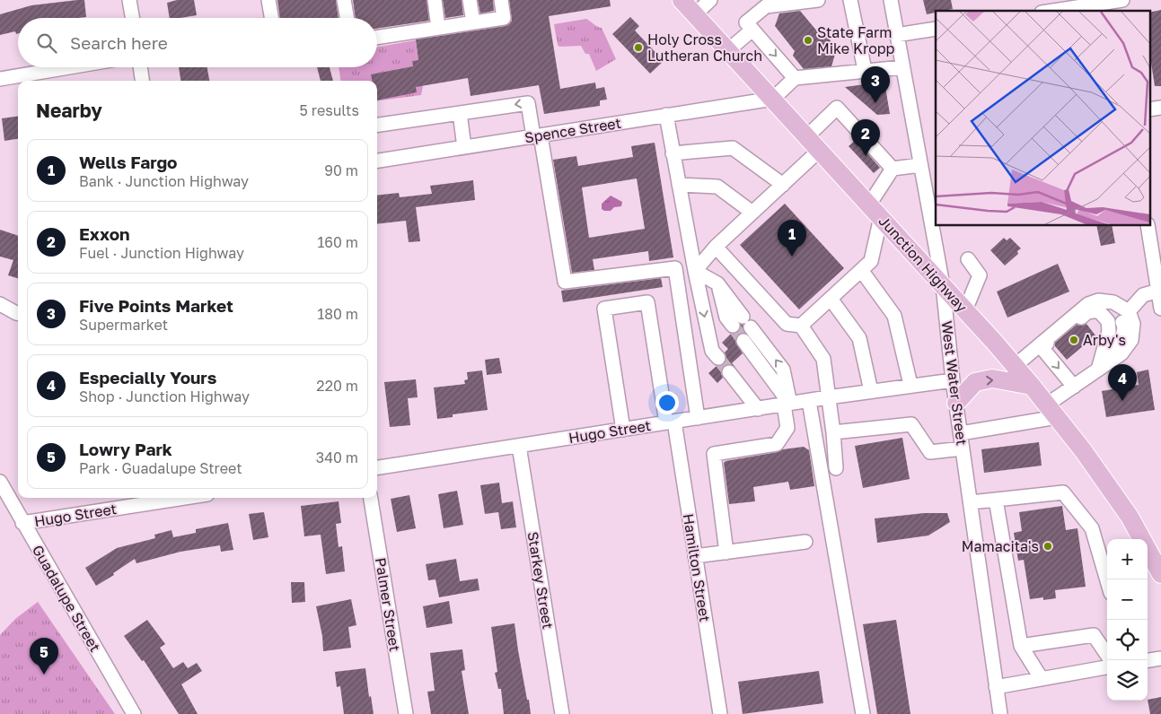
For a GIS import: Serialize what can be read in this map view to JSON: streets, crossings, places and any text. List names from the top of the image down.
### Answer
{
  "streets": {
    "main road": ["Junction Highway"],
    "street": [
      "Spence Street",
      "West Water Street",
      "Hugo Street",
      "Hamilton Street",
      "Starkey Street",
      "Guadalupe Street",
      "Palmer Street"
    ]
  },
  "crossings": [
    ["Spence Street", "Junction Highway"],
    ["Junction Highway", "West Water Street"],
    ["West Water Street", "Hugo Street"],
    ["Hugo Street", "Hamilton Street"],
    ["Hugo Street", "Starkey Street"],
    ["Hugo Street", "Guadalupe Street"]
  ],
  "places": [
    "State Farm Mike Kropp",
    "Holy Cross Lutheran Church",
    "Arby's",
    "Mamacita's"
  ],
  "page": {
    "search": "Search here",
    "pins": [
      "3",
      "2",
      "1",
      "4",
      "5"
    ],
    "heading": ["Nearby", "5 results"],
    "list": [
      {
        "mark": "1",
        "name": "Wells Fargo",
        "note": "Bank · Junction Highway",
        "value": "90 m"
      },
      {
        "mark": "2",
        "name": "Exxon",
        "note": "Fuel · Junction Highway",
        "value": "160 m"
      },
      {
        "mark": "3",
        "name": "Five Points Market",
        "note": "Supermarket",
        "value": "180 m"
      },
      {
        "mark": "4",
        "name": "Especially Yours",
        "note": "Shop · Junction Highway",
        "value": "220 m"
      },
      {
        "mark": "5",
        "name": "Lowry Park",
        "note": "Park · Guadalupe Street",
        "value": "340 m"
      }
    ],
    "map_buttons": ["+", "−"]
  }
}
